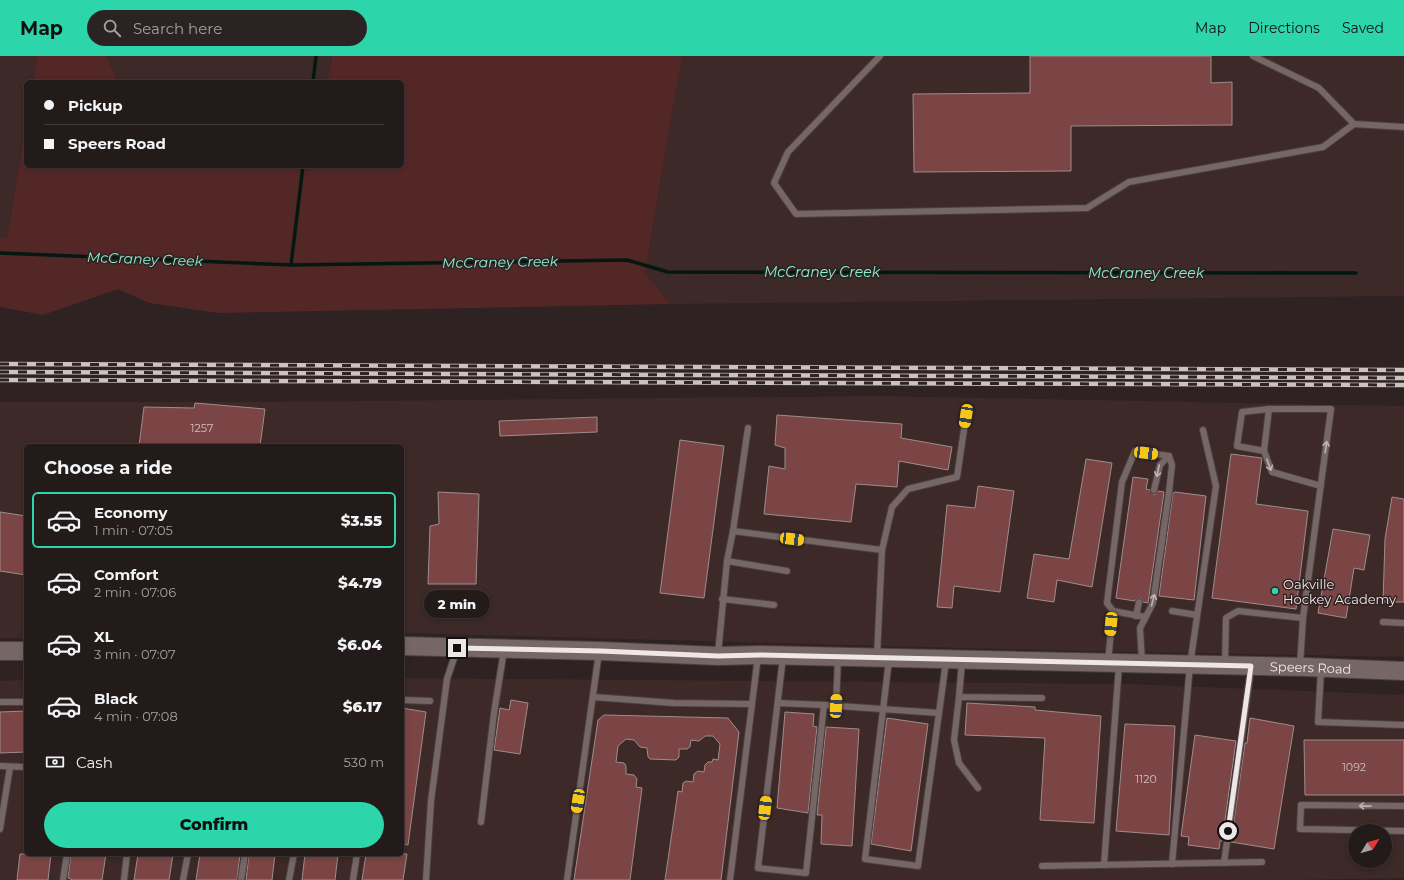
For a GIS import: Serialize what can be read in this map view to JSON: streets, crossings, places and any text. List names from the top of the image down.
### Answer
{
  "streets": {
    "main road": ["Speers Road"]
  },
  "water": ["McCraney Creek"],
  "places": ["Oakville Hockey Academy"],
  "house_numbers": ["1257", "1092", "1120"],
  "north": "top right",
  "page": {
    "header": "Map",
    "search": "Search here",
    "nav": ["Map", "Directions", "Saved"],
    "banner": ["Pickup", "Speers Road"],
    "heading": "Choose a ride",
    "list": [
      {
        "name": "Economy",
        "note": "1 min · 07:05",
        "value": "$3.55"
      },
      {
        "name": "Comfort",
        "note": "2 min · 07:06",
        "value": "$4.79"
      },
      {
        "name": "XL",
        "note": "3 min · 07:07",
        "value": "$6.04"
      },
      {
        "name": "Black",
        "note": "4 min · 07:08",
        "value": "$6.17"
      }
    ],
    "bubble": "2 min",
    "pay": ["Cash", "530 m"],
    "buttons": "Confirm"
  }
}
